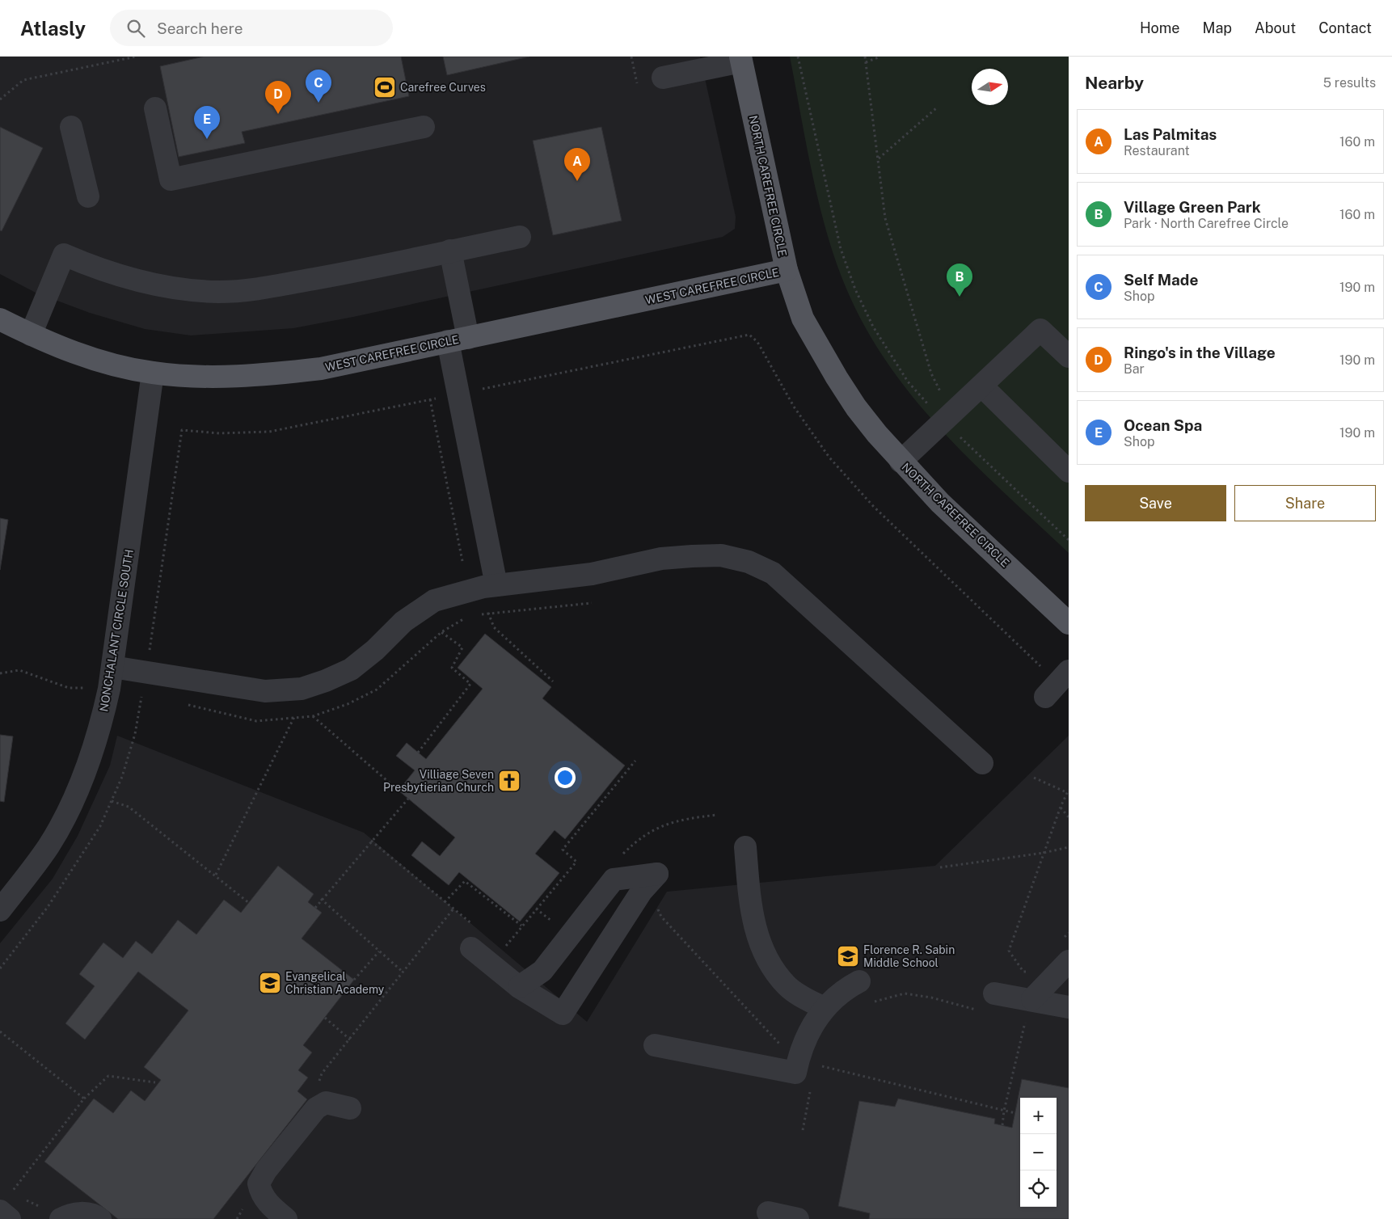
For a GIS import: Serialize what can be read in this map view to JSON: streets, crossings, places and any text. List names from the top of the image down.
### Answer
{
  "streets": {
    "main road": ["NORTH CAREFREE CIRCLE", "WEST CAREFREE CIRCLE"],
    "street": ["NONCHALANT CIRCLE SOUTH"]
  },
  "crossings": [
    ["NORTH CAREFREE CIRCLE", "WEST CAREFREE CIRCLE"],
    ["WEST CAREFREE CIRCLE", "NONCHALANT CIRCLE SOUTH"]
  ],
  "places": {
    "sports": ["Carefree Curves"],
    "church": ["Villiage Seven Presbytierian Church"],
    "school or university": ["Florence R. Sabin Middle School", "Evangelical Christian Academy"]
  },
  "north": "right",
  "page": {
    "header": "Atlasly",
    "search": "Search here",
    "nav": [
      "Home",
      "Map",
      "About",
      "Contact"
    ],
    "heading": ["Nearby", "5 results"],
    "pins": [
      "C",
      "D",
      "E",
      "A",
      "B"
    ],
    "list": [
      {
        "mark": "A",
        "name": "Las Palmitas",
        "note": "Restaurant",
        "value": "160 m"
      },
      {
        "mark": "B",
        "name": "Village Green Park",
        "note": "Park · North Carefree Circle",
        "value": "160 m"
      },
      {
        "mark": "C",
        "name": "Self Made",
        "note": "Shop",
        "value": "190 m"
      },
      {
        "mark": "D",
        "name": "Ringo's in the Village",
        "note": "Bar",
        "value": "190 m"
      },
      {
        "mark": "E",
        "name": "Ocean Spa",
        "note": "Shop",
        "value": "190 m"
      }
    ],
    "buttons": ["Save", "Share"],
    "map_buttons": ["+", "−"]
  }
}
